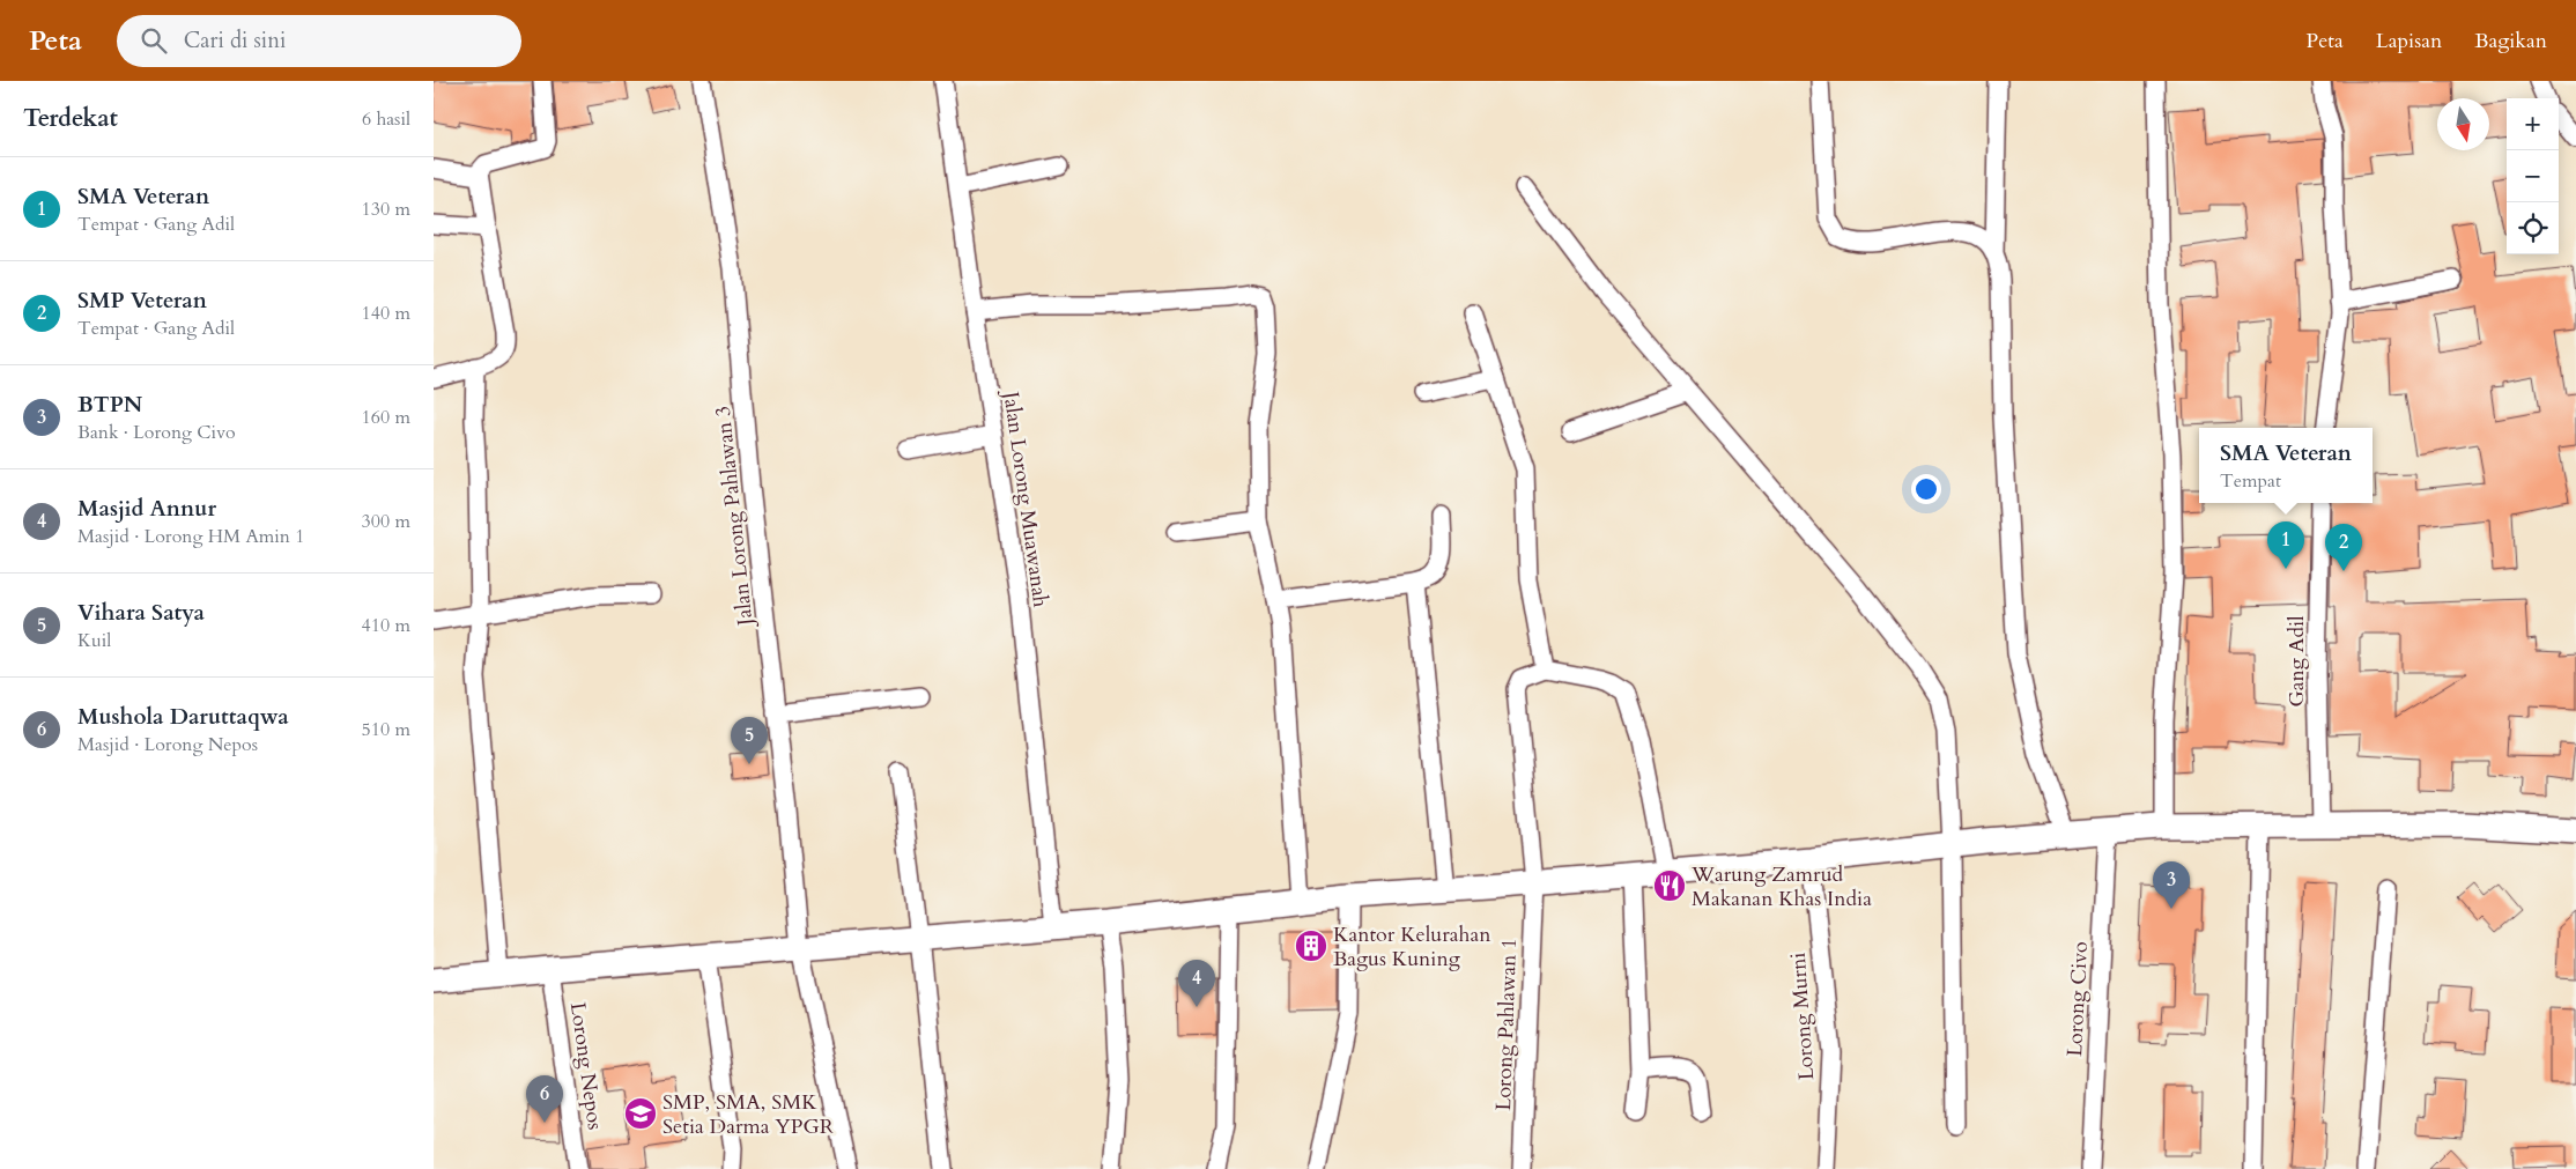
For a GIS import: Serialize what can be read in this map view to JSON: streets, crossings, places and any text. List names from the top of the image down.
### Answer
{
  "streets": {
    "street": [
      "Jalan Lorong Muawanah",
      "Jalan Lorong Pahlawan 3",
      "Gang Adil",
      "Lorong Civo",
      "Lorong Murni",
      "Lorong Pahlawan 1",
      "Lorong Nepos"
    ]
  },
  "places": {
    "restaurant": ["Warung Zamrud Makanan Khas India"],
    "building": ["Kantor Kelurahan Bagus Kuning"],
    "school or university": ["SMP, SMA, SMK Setia Darma YPGR"]
  },
  "north": "bottom",
  "page": {
    "header": "Peta",
    "search": "Cari di sini",
    "nav": ["Peta", "Lapisan", "Bagikan"],
    "heading": ["Terdekat", "6 hasil"],
    "map_buttons": ["+", "−"],
    "list": [
      {
        "mark": "1",
        "name": "SMA Veteran",
        "note": "Tempat · Gang Adil",
        "value": "130 m"
      },
      {
        "mark": "2",
        "name": "SMP Veteran",
        "note": "Tempat · Gang Adil",
        "value": "140 m"
      },
      {
        "mark": "3",
        "name": "BTPN",
        "note": "Bank · Lorong Civo",
        "value": "160 m"
      },
      {
        "mark": "4",
        "name": "Masjid Annur",
        "note": "Masjid · Lorong HM Amin 1",
        "value": "300 m"
      },
      {
        "mark": "5",
        "name": "Vihara Satya",
        "note": "Kuil",
        "value": "410 m"
      },
      {
        "mark": "6",
        "name": "Mushola Daruttaqwa",
        "note": "Masjid · Lorong Nepos",
        "value": "510 m"
      }
    ],
    "popup": ["SMA Veteran", "Tempat"],
    "pins": [
      "1",
      "2",
      "5",
      "3",
      "4",
      "6"
    ]
  }
}
